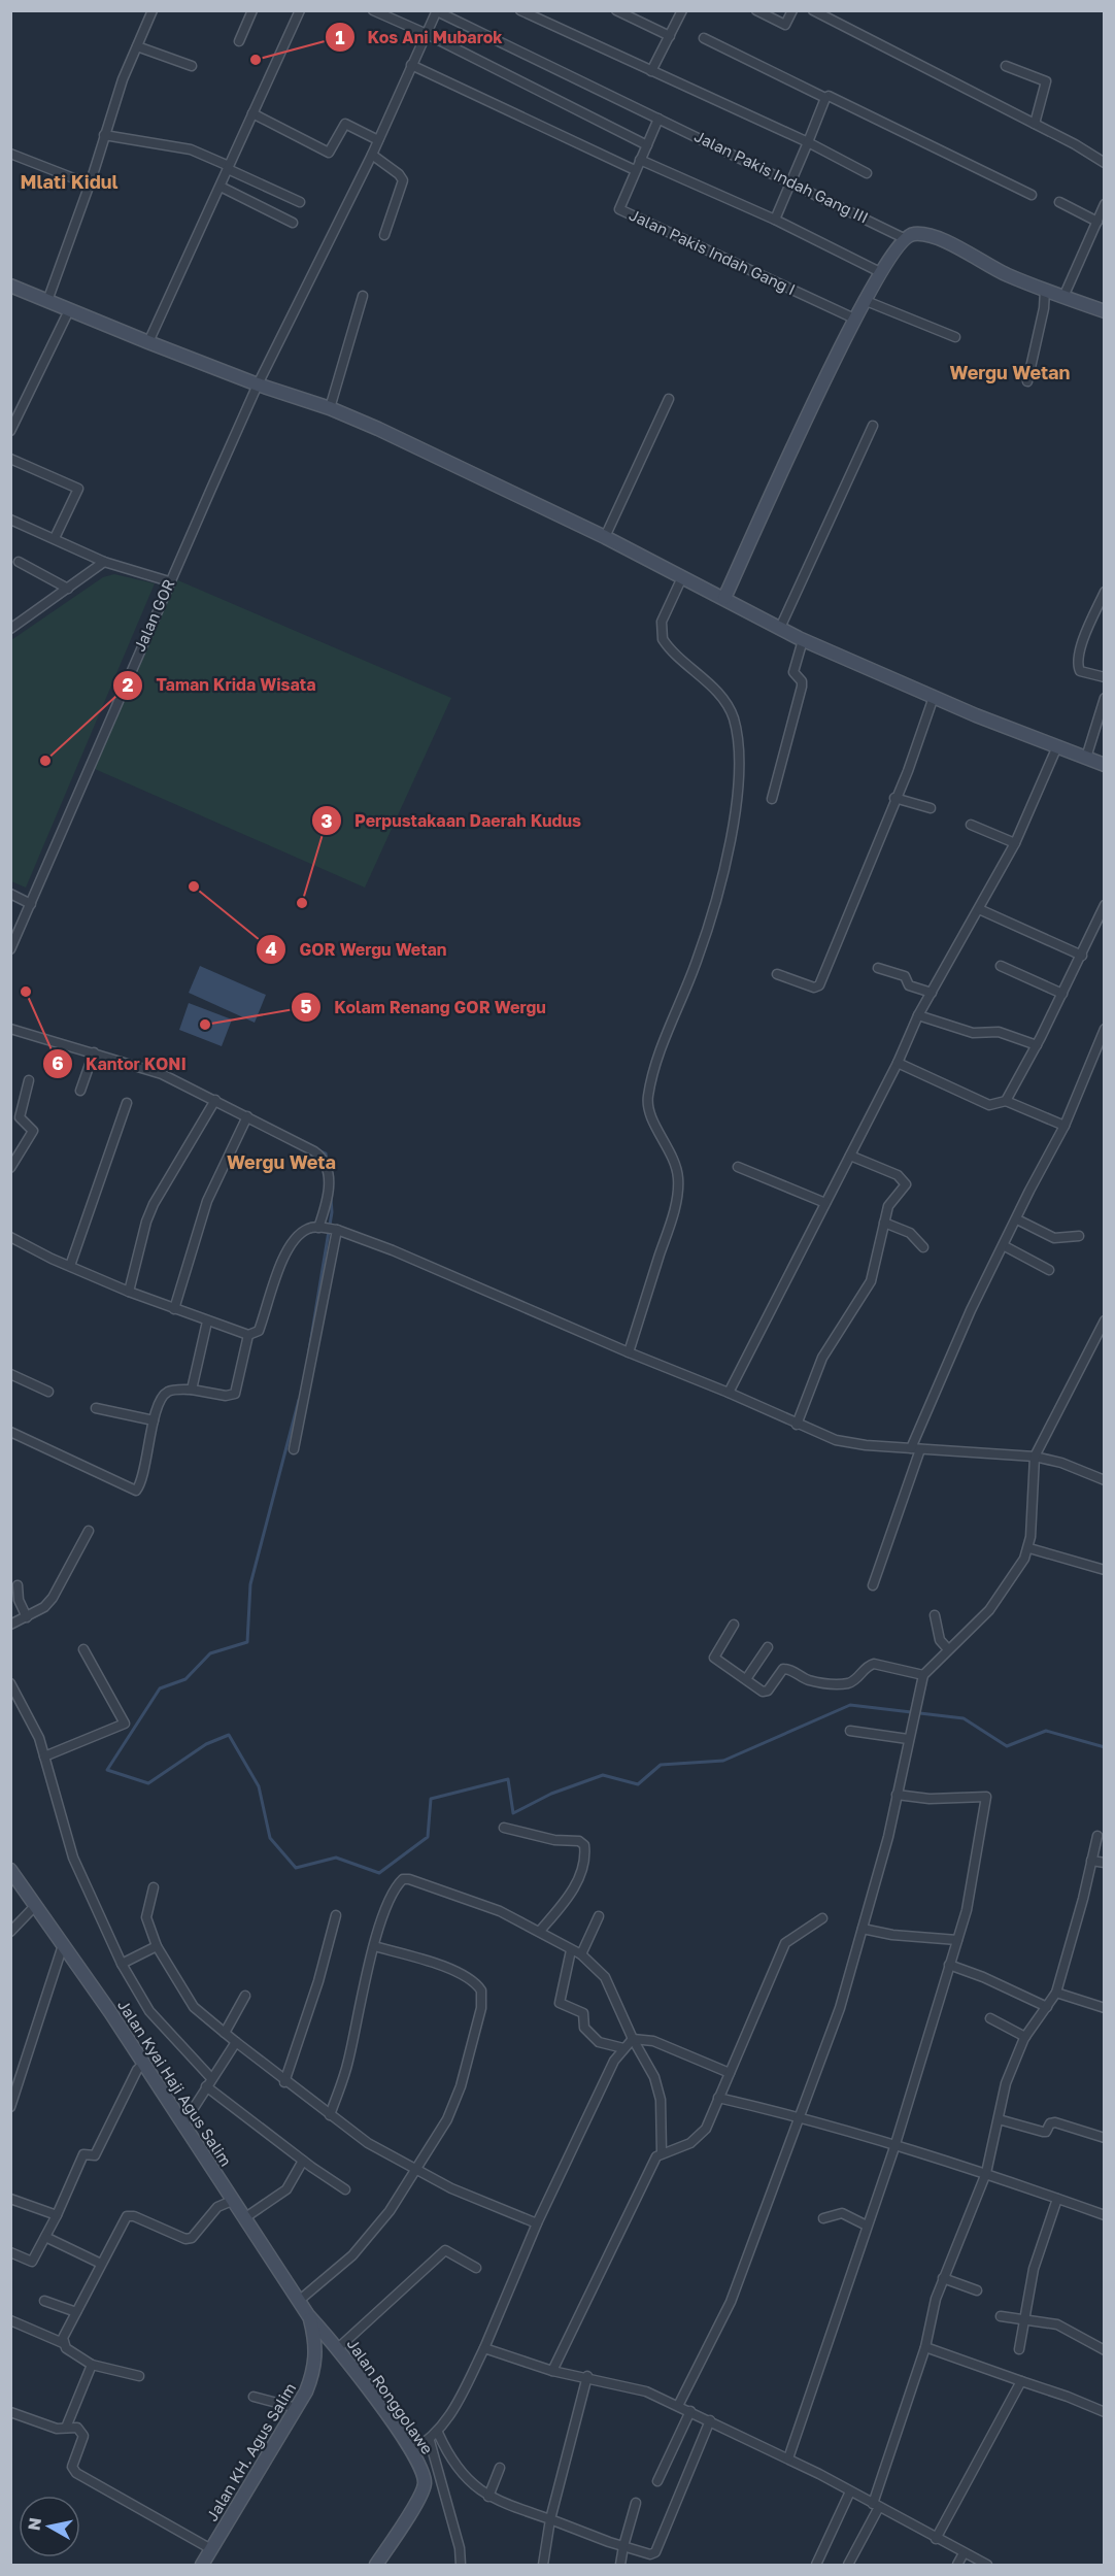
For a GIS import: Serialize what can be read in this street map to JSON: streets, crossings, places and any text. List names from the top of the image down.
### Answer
{
  "streets": {
    "street": [
      "Jalan Pakis Indah Gang III",
      "Jalan Pakis Indah Gang I",
      "Jalan GOR",
      "Jalan Kyai Haji Agus Salim",
      "Jalan Ronggolawe",
      "Jalan KH. Agus Salim"
    ]
  },
  "crossings": [
    ["Jalan Pakis Indah Gang III", "Jalan Pakis Indah Gang I"],
    ["Jalan Pakis Indah Gang III", "Jalan GOR"],
    ["Jalan Kyai Haji Agus Salim", "Jalan Ronggolawe"],
    ["Jalan Kyai Haji Agus Salim", "Jalan KH. Agus Salim"],
    ["Jalan Ronggolawe", "Jalan KH. Agus Salim"]
  ],
  "districts": ["Mlati Kidul", "Wergu Wetan", "Wergu Weta"],
  "places": [
    "Kos Ani Mubarok",
    "Taman Krida Wisata",
    "GOR Wergu Wetan",
    "Perpustakaan Daerah Kudus",
    "Kantor KONI",
    "Kolam Renang GOR Wergu"
  ],
  "north": "left"
}
